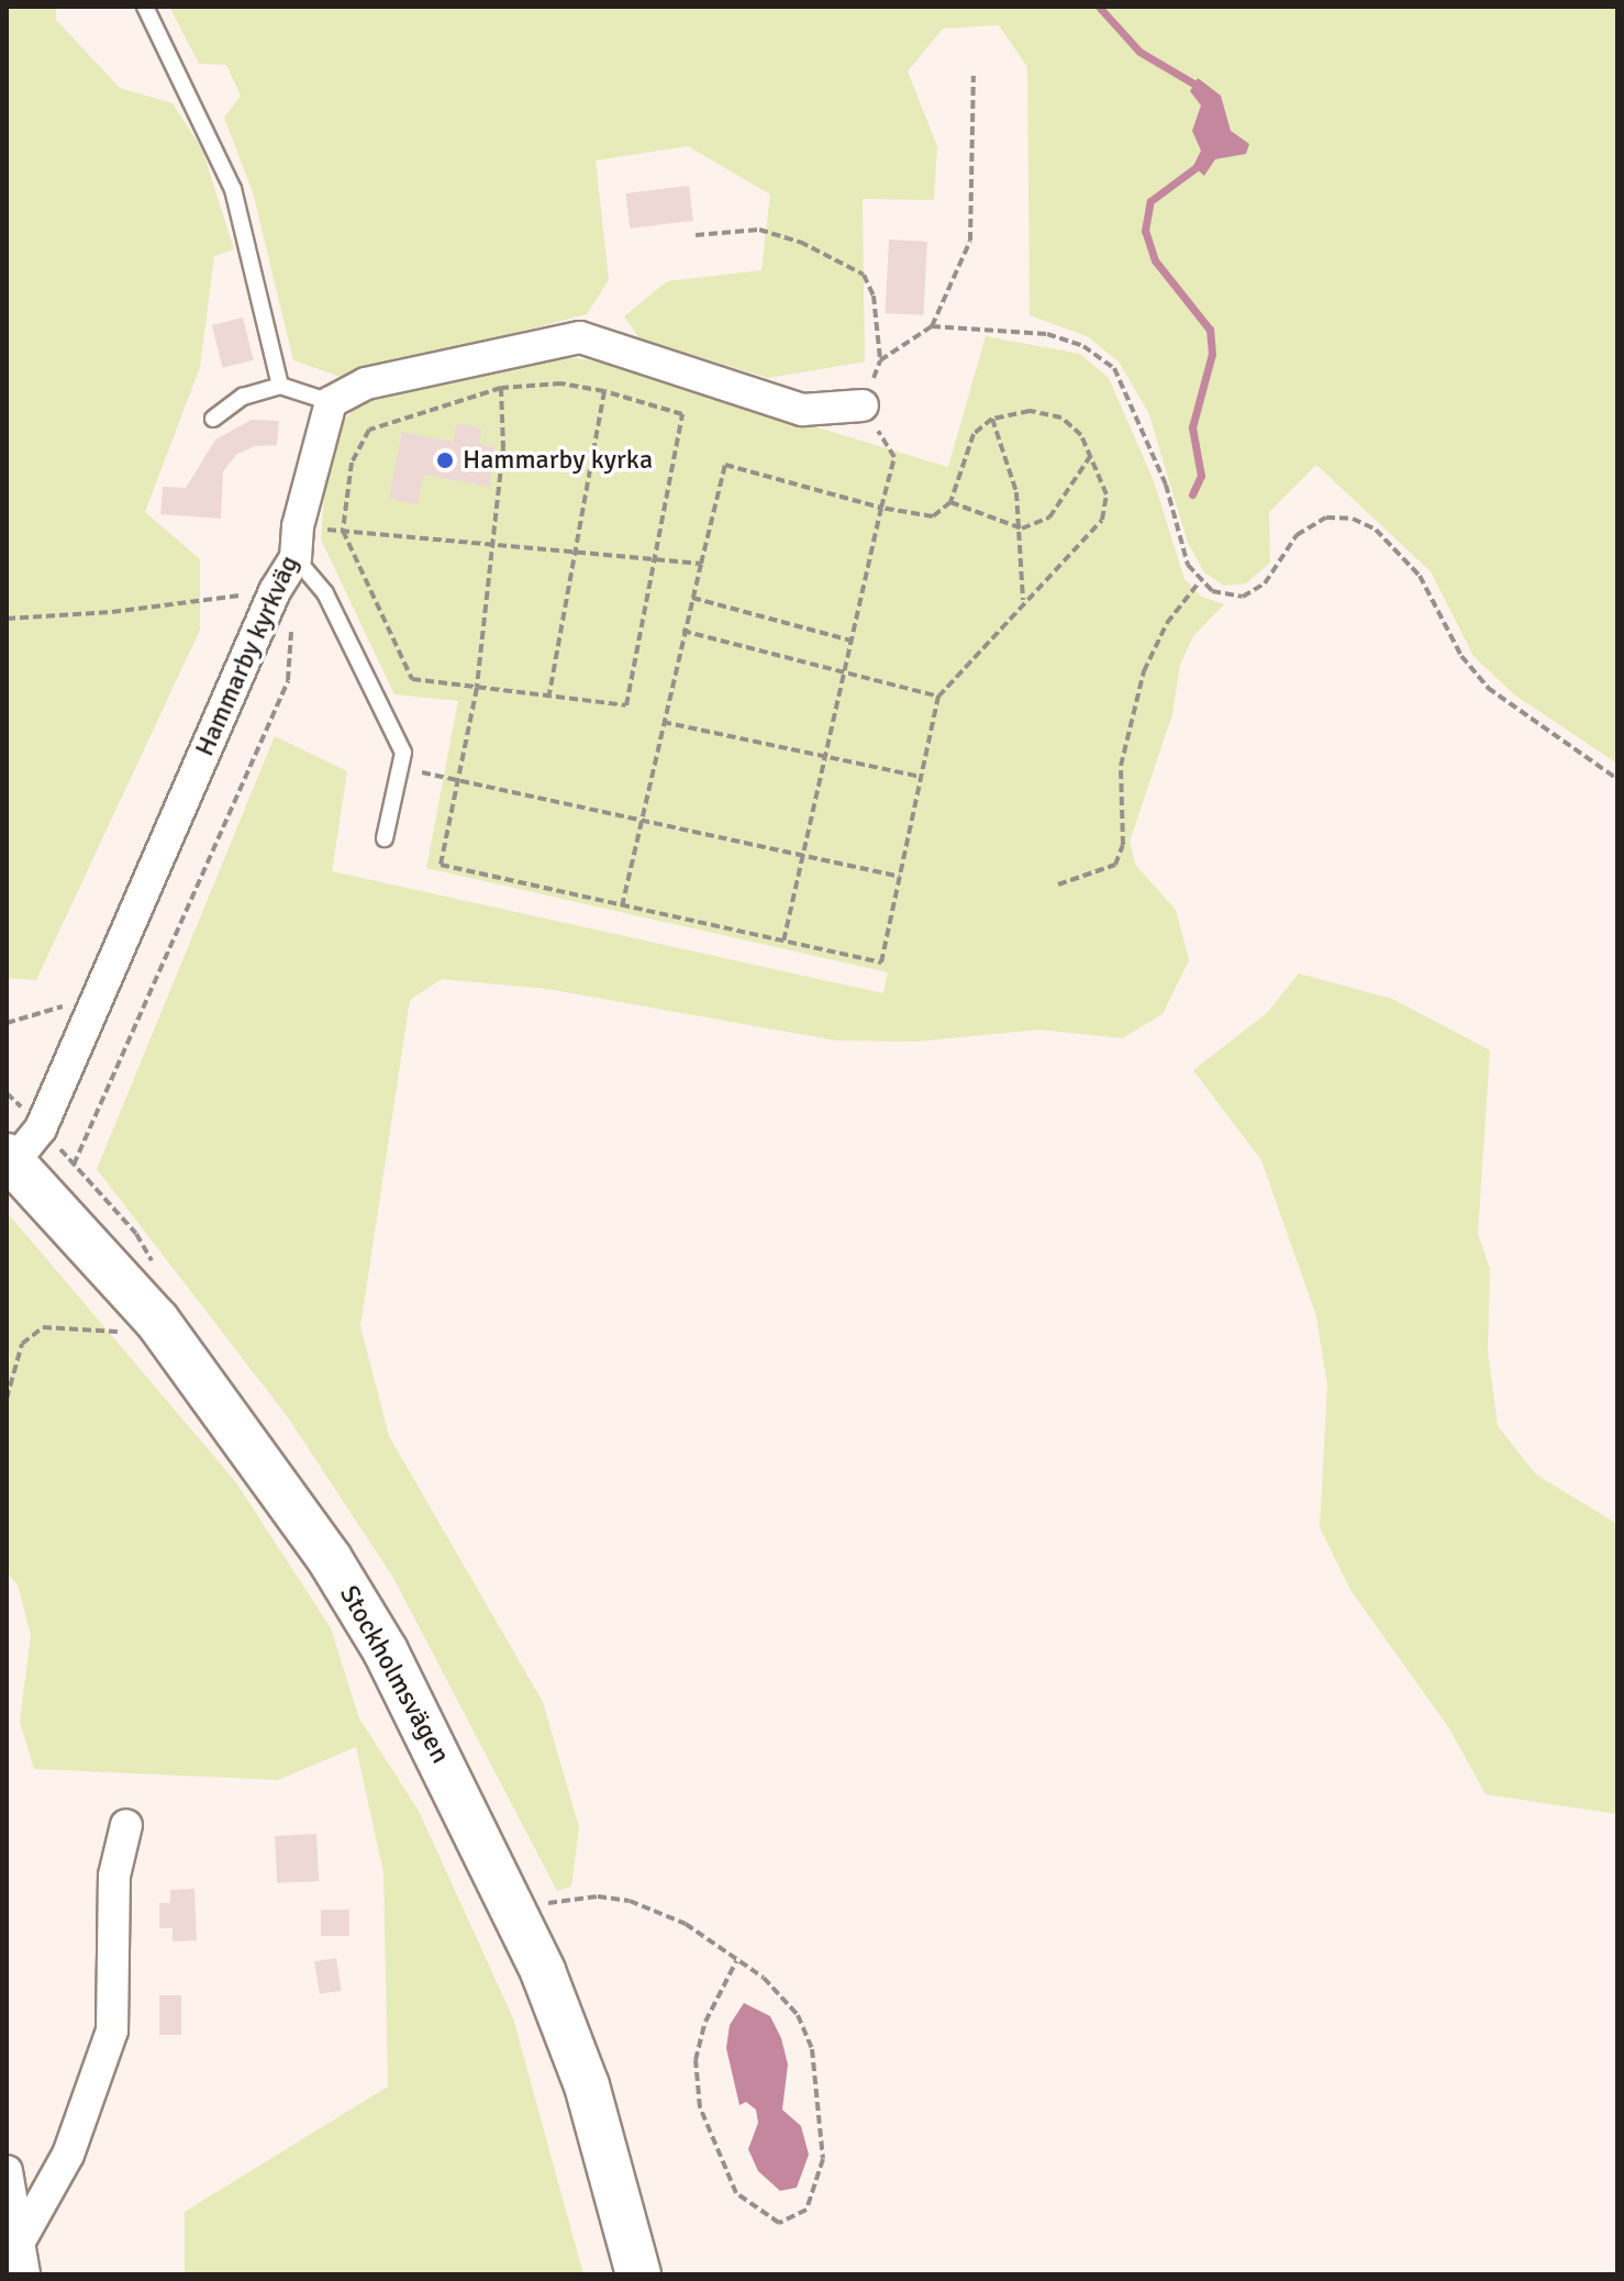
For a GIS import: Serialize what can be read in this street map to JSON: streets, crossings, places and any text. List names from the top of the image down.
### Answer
{
  "streets": {
    "street": ["Hammarby kyrkväg", "Stockholmsvägen"]
  },
  "crossings": [
    ["Hammarby kyrkväg", "Stockholmsvägen"]
  ],
  "places": ["Hammarby kyrka"]
}
